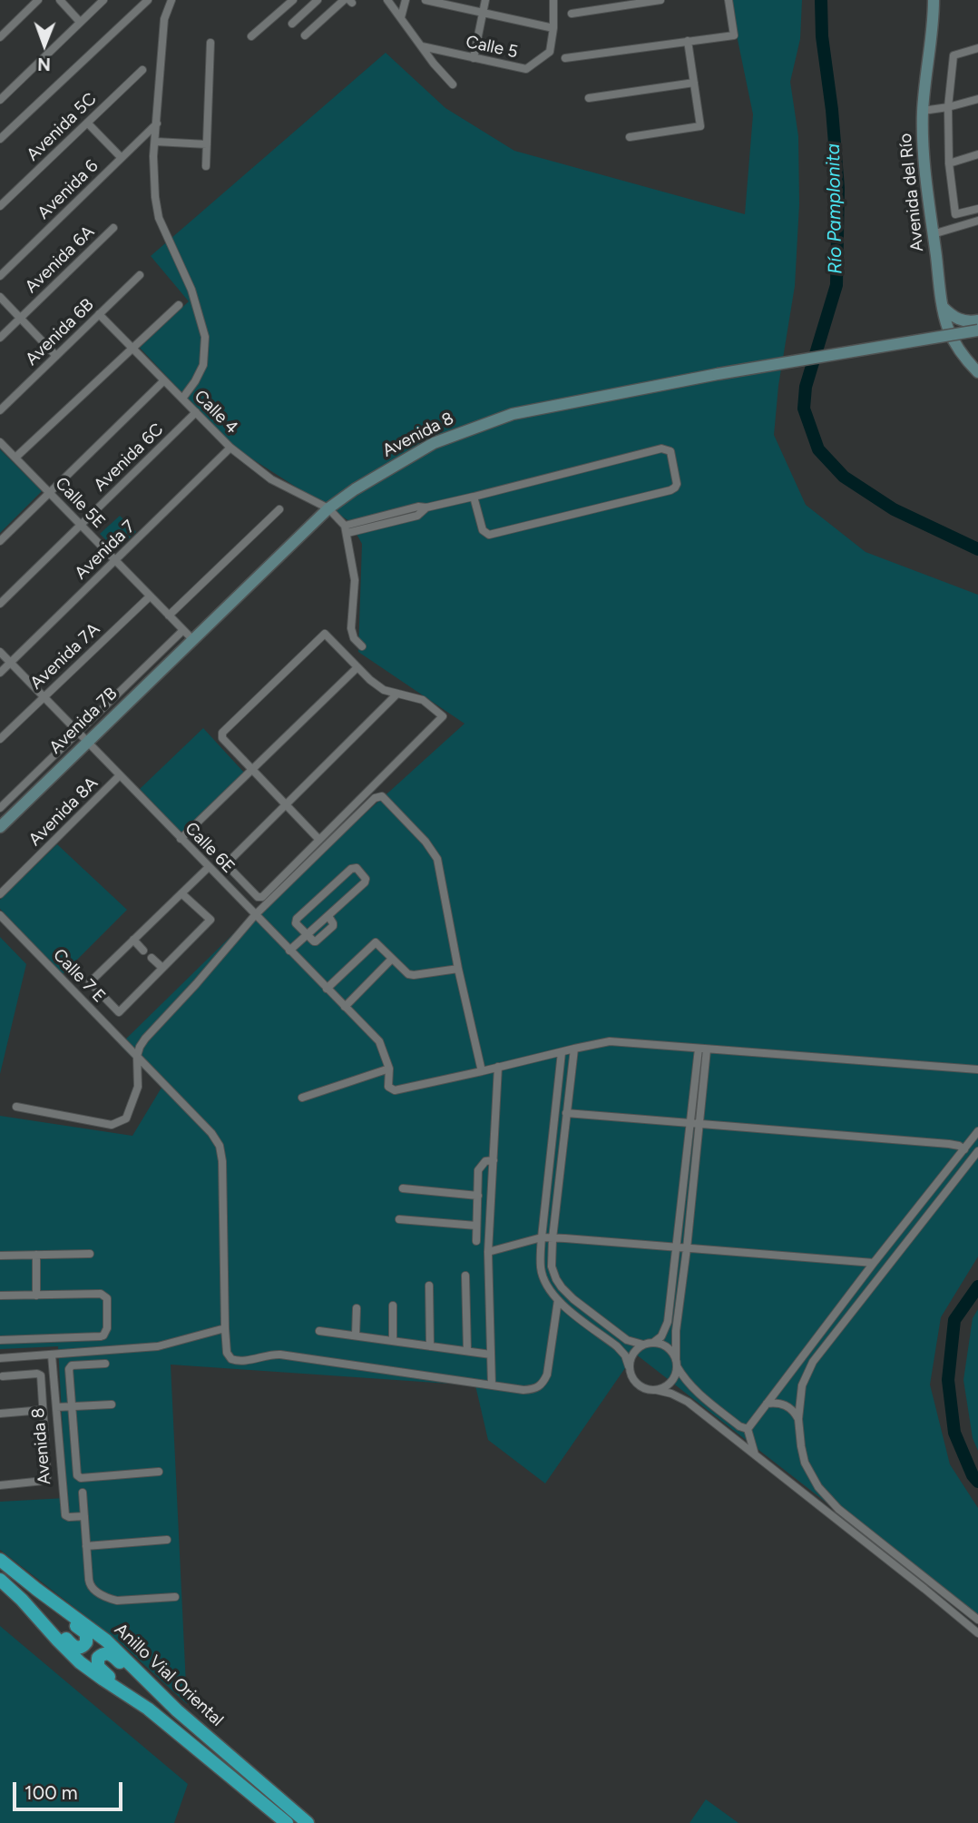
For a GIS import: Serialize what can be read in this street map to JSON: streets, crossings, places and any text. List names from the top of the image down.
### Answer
{
  "streets": {
    "highway": ["Anillo Vial Oriental"],
    "street": [
      "Calle 5",
      "Avenida 5C",
      "Avenida 6",
      "Avenida del Río",
      "Avenida 6A",
      "Avenida 6B",
      "Calle 4",
      "Avenida 8",
      "Avenida 6C",
      "Calle 5E",
      "Avenida 7",
      "Avenida 7A",
      "Avenida 7B",
      "Avenida 8A",
      "Calle 6E",
      "Calle 7 E"
    ]
  },
  "crossings": [
    ["Avenida 6B", "Calle 4"],
    ["Calle 4", "Avenida 8"],
    ["Calle 4", "Avenida 6C"],
    ["Calle 4", "Avenida 7"],
    ["Avenida 8", "Calle 5E"],
    ["Avenida 8", "Avenida 7B"],
    ["Avenida 6C", "Calle 5E"],
    ["Calle 5E", "Avenida 7"],
    ["Calle 5E", "Avenida 7A"],
    ["Calle 5E", "Avenida 7B"],
    ["Avenida 7", "Calle 6E"],
    ["Avenida 7A", "Calle 6E"],
    ["Avenida 7B", "Calle 6E"],
    ["Avenida 8A", "Calle 6E"]
  ],
  "water": ["Río Pamplonita"],
  "scale_bar": "100 m",
  "north": "bottom"
}
